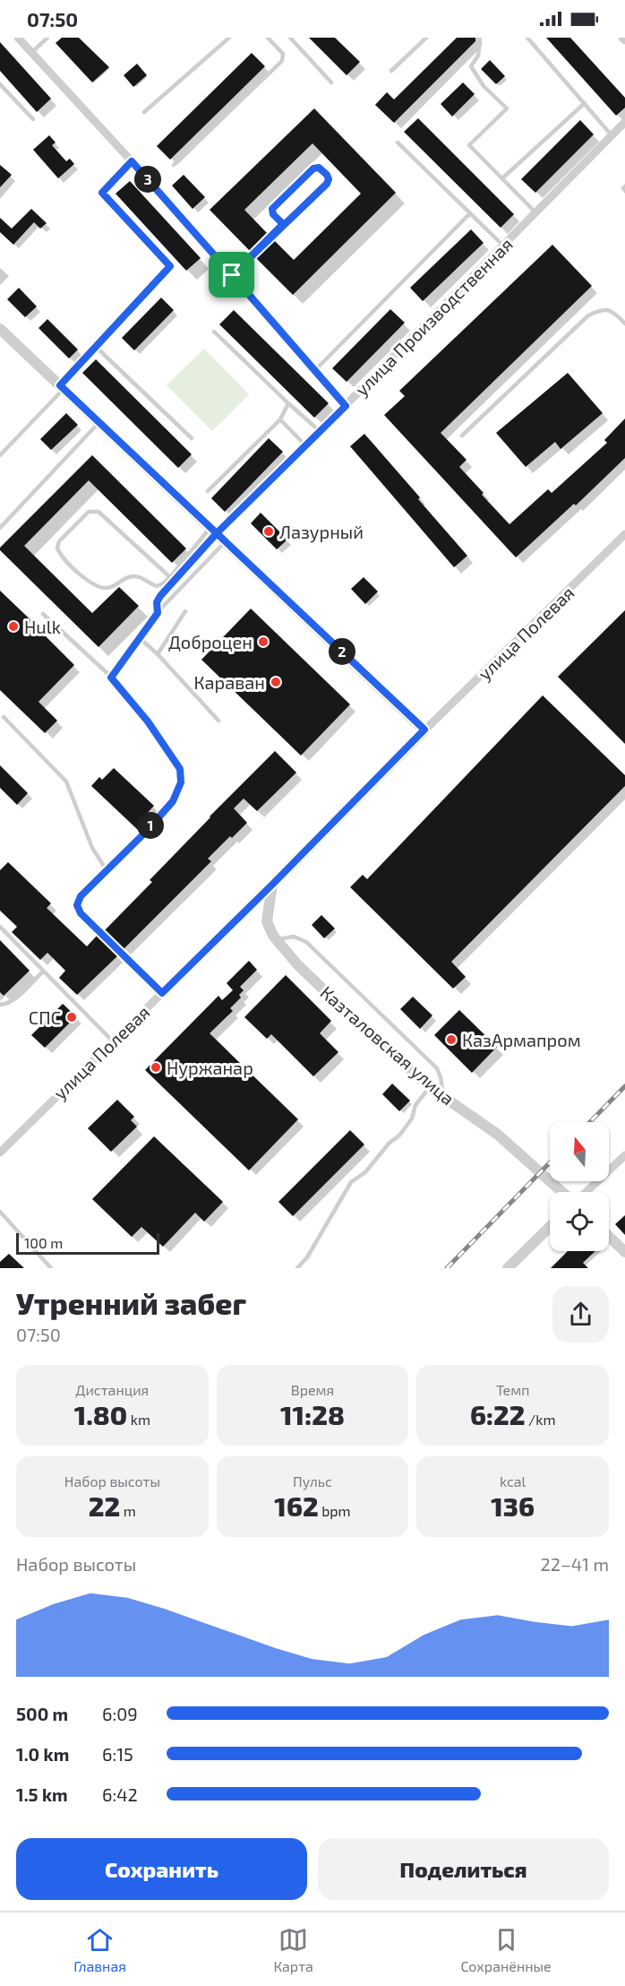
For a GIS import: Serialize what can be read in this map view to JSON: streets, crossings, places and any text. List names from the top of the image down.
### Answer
{
  "streets": {
    "street": ["улица Производственная", "улица Полевая", "Казталовская улица"]
  },
  "crossings": [
    ["улица Полевая", "Казталовская улица"]
  ],
  "places": [
    "Лазурный",
    "Hulk",
    "Доброцен",
    "Караван",
    "СПС",
    "КазАрмапром",
    "Нуржанар"
  ],
  "scale_bar": "100 m",
  "north": "top",
  "page": {
    "status": "07:50",
    "pins": ["3", "2", "1"],
    "scale": "100 m",
    "heading": ["Утренний забег", "07:50"],
    "stats": [
      ["Дистанция", "1.80 km"],
      ["Время", "11:28"],
      ["Темп", "6:22 /km"],
      ["Набор высоты", "22 m"],
      ["Пульс", "162 bpm"],
      ["kcal", "136"]
    ],
    "chart": ["Набор высоты", "22–41 m"],
    "list": [
      {
        "name": "500 m",
        "note": "6:09"
      },
      {
        "name": "1.0 km",
        "note": "6:15"
      },
      {
        "name": "1.5 km",
        "note": "6:42"
      }
    ],
    "buttons": ["Сохранить", "Поделиться"],
    "tabs": ["Главная", "Карта", "Сохранённые"]
  }
}
